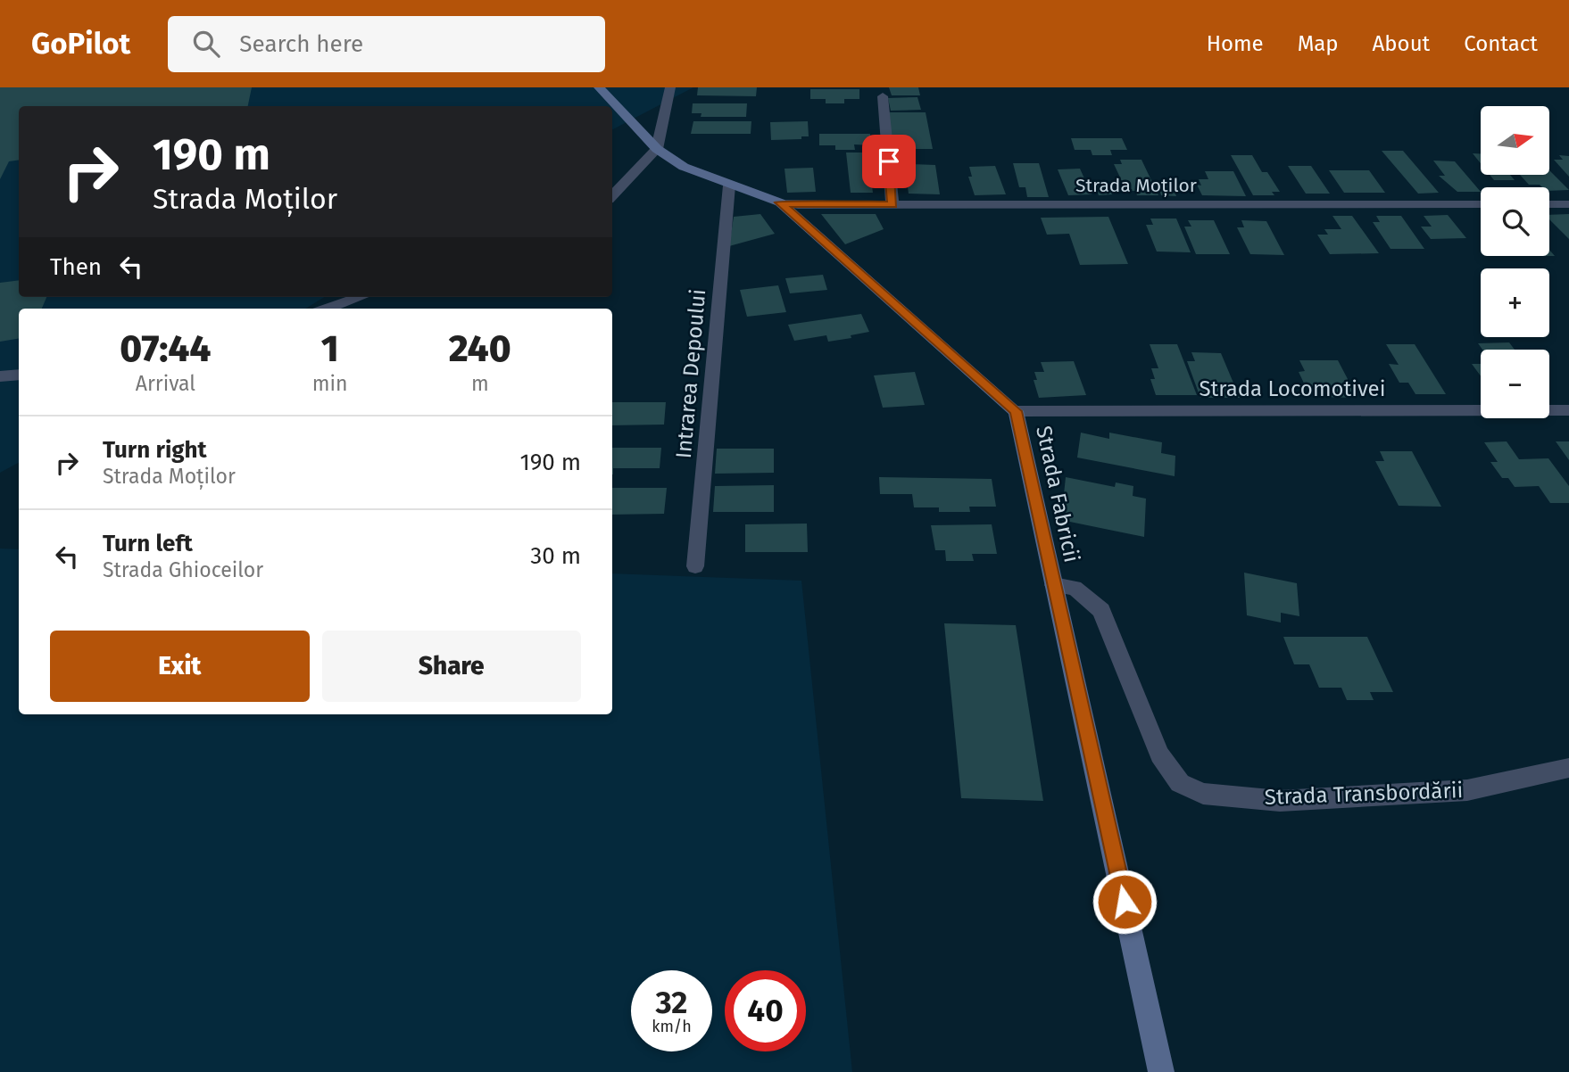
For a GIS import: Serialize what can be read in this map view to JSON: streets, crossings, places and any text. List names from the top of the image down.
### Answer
{
  "streets": {
    "street": [
      "Strada Moților",
      "Intrarea Depoului",
      "Strada Locomotivei",
      "Strada Fabricii",
      "Strada Transbordării"
    ]
  },
  "crossings": [
    ["Strada Moților", "Strada Fabricii"],
    ["Intrarea Depoului", "Strada Fabricii"],
    ["Strada Locomotivei", "Strada Fabricii"],
    ["Strada Fabricii", "Strada Transbordării"]
  ],
  "north": "right",
  "page": {
    "header": "GoPilot",
    "search": "Search here",
    "nav": [
      "Home",
      "Map",
      "About",
      "Contact"
    ],
    "map_buttons": ["+", "−"],
    "turn": ["190 m", "Strada Moților"],
    "then": "Then",
    "eta": [
      "07:44",
      "Arrival",
      "1",
      "min",
      "240",
      "m"
    ],
    "list": [
      {
        "name": "Turn right",
        "note": "Strada Moților",
        "value": "190 m"
      },
      {
        "name": "Turn left",
        "note": "Strada Ghioceilor",
        "value": "30 m"
      }
    ],
    "buttons": ["Exit", "Share"],
    "speed": "32 km/h",
    "limit": "40"
  }
}
